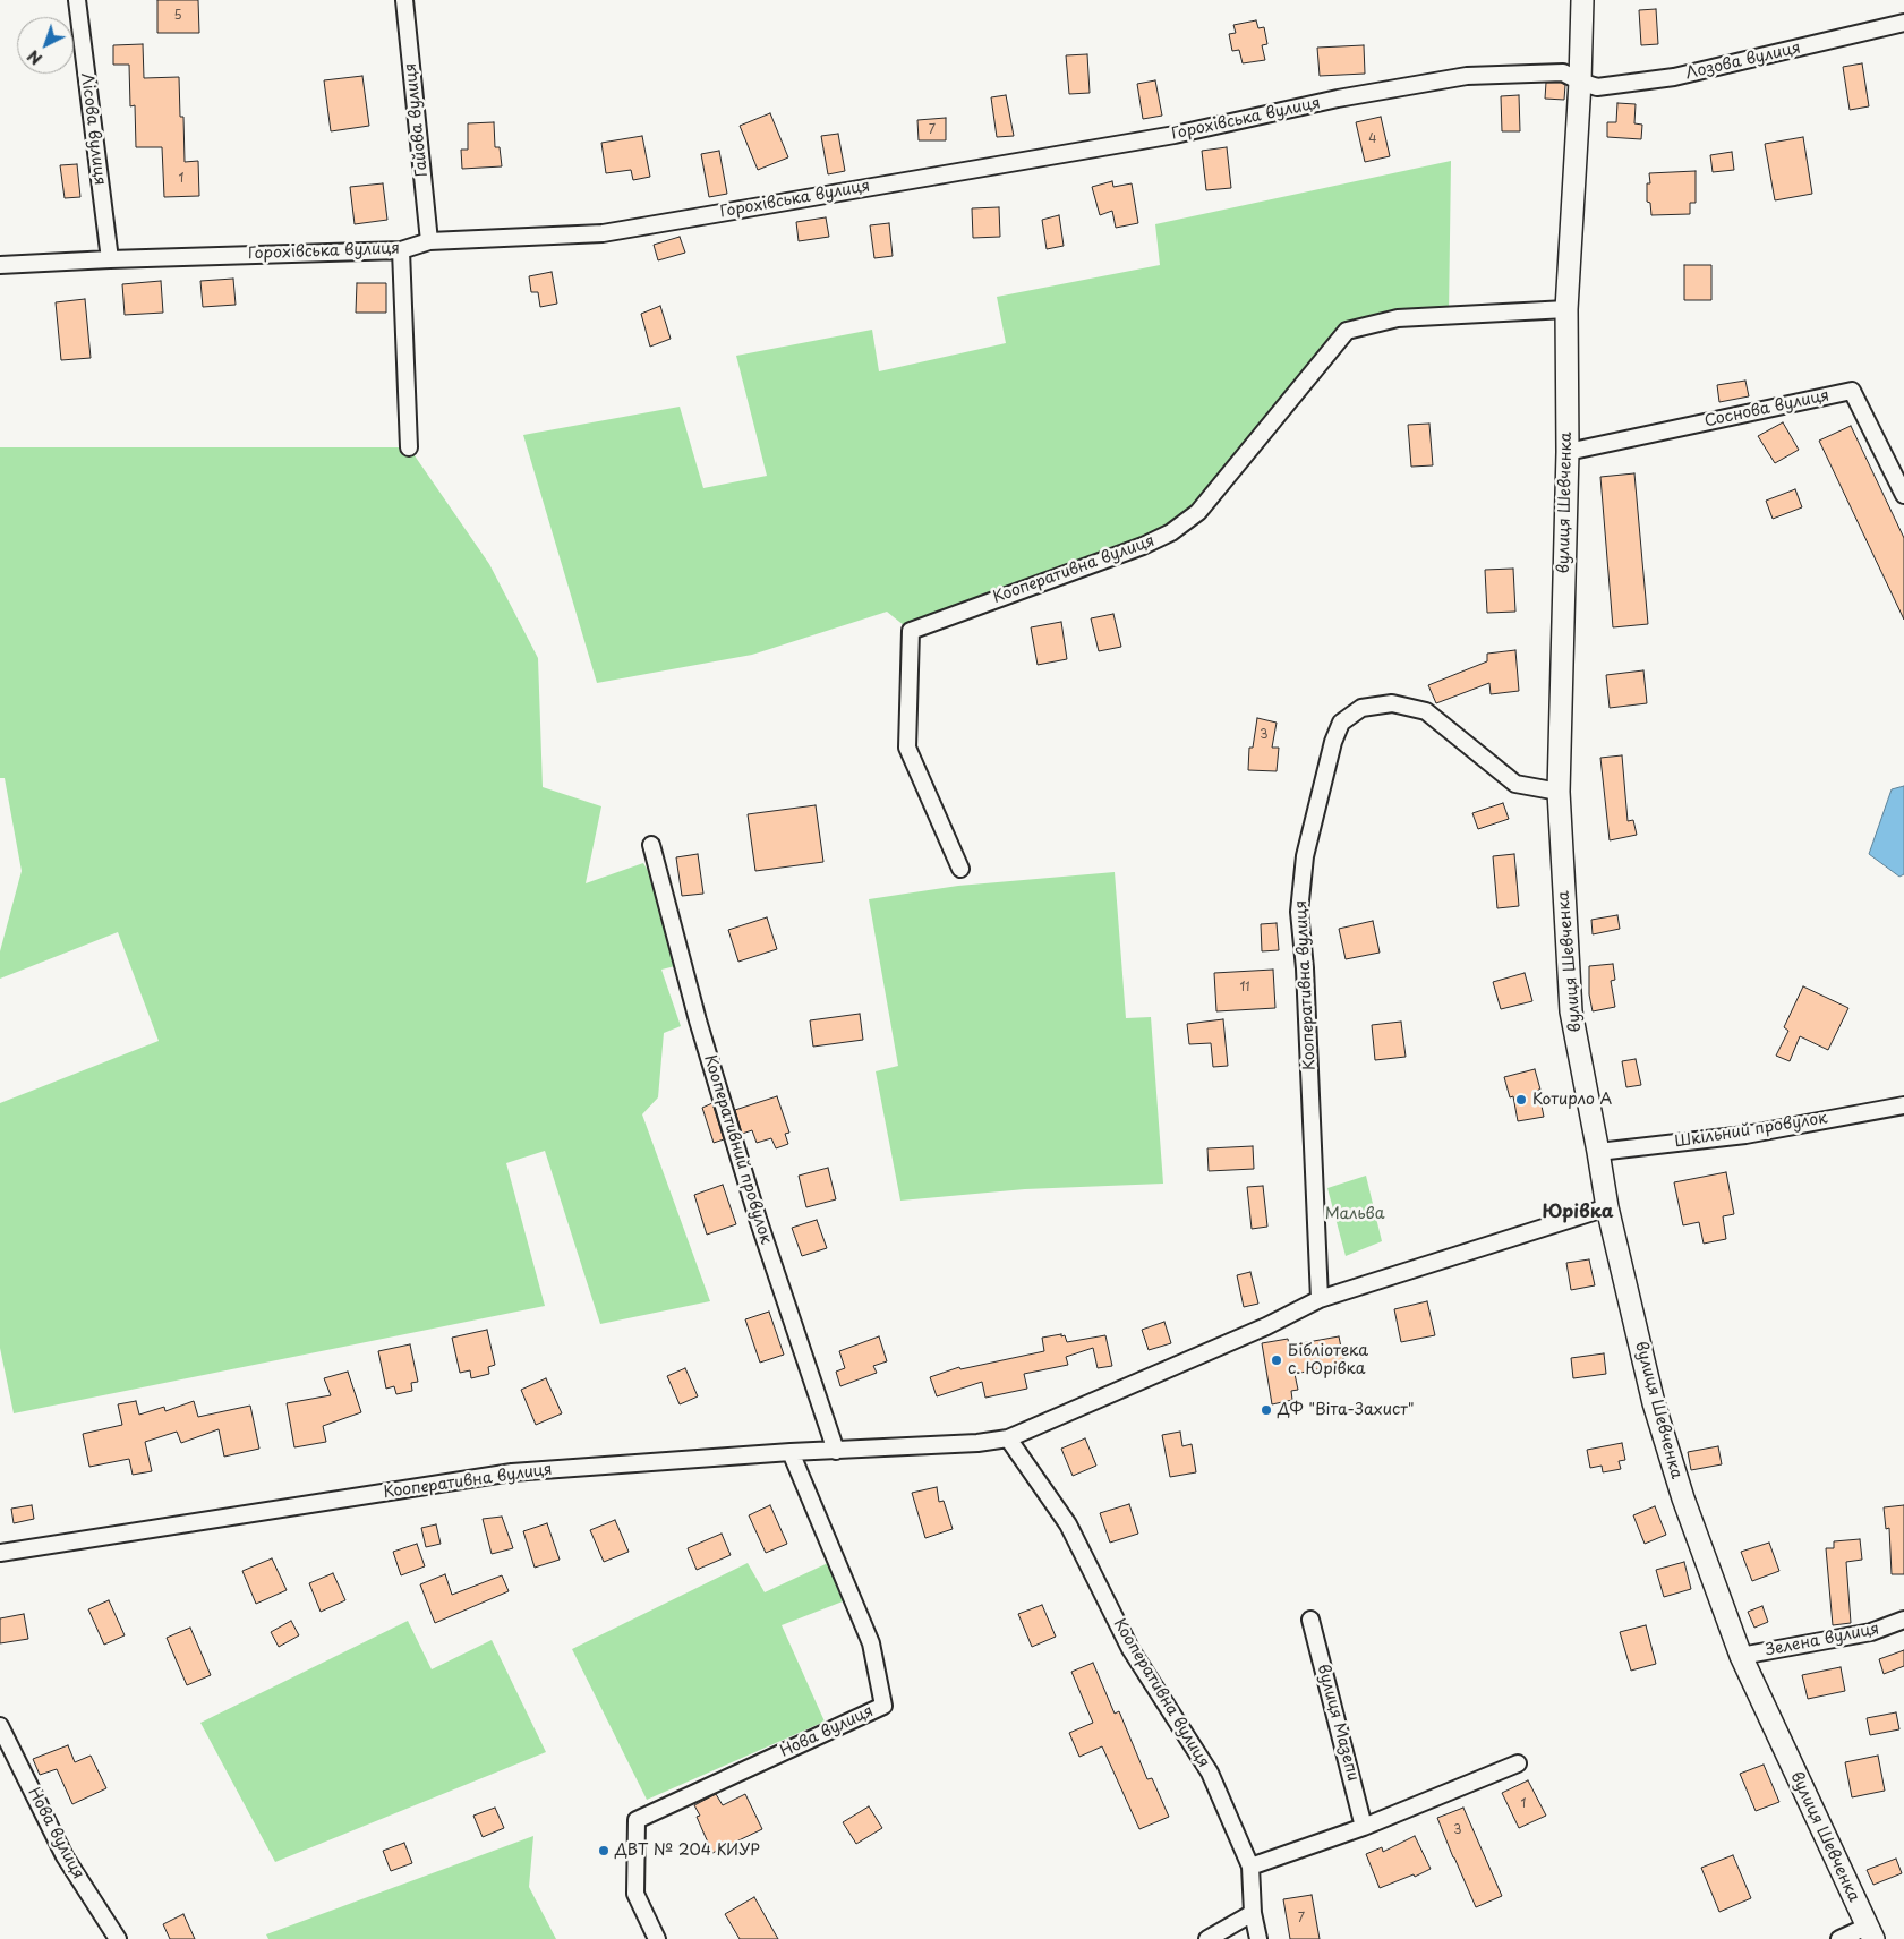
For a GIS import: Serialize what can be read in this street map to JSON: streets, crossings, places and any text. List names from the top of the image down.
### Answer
{
  "streets": {
    "street": [
      "Лозова вулиця",
      "Горохівська вулиця",
      "Гайова вулиця",
      "Лісова вулиця",
      "Соснова вулиця",
      "вулиця Шевченка",
      "Кооперативна вулиця",
      "Шкільний провулок",
      "Кооперативний провулок",
      "Зелена вулиця",
      "вулиця Мазепи",
      "Нова вулиця"
    ]
  },
  "crossings": [
    ["Лозова вулиця", "Горохівська вулиця"],
    ["Лозова вулиця", "вулиця Шевченка"],
    ["Горохівська вулиця", "Гайова вулиця"],
    ["Горохівська вулиця", "Лісова вулиця"],
    ["Горохівська вулиця", "вулиця Шевченка"],
    ["Соснова вулиця", "вулиця Шевченка"],
    ["вулиця Шевченка", "Кооперативна вулиця"],
    ["вулиця Шевченка", "Шкільний провулок"],
    ["вулиця Шевченка", "Зелена вулиця"],
    ["Кооперативна вулиця", "Кооперативний провулок"],
    ["Кооперативна вулиця", "Нова вулиця"]
  ],
  "districts": ["Юрівка"],
  "parks": ["Мальва"],
  "places": [
    "Котирло А",
    "Бібліотека с. Юрівка",
    "ДФ \"Віта-Захист\"",
    "ДВТ № 204 КИУР"
  ],
  "house_numbers": [
    "5",
    "7",
    "4",
    "1",
    "3",
    "11",
    "1",
    "3",
    "7"
  ],
  "north": "bottom left"
}
